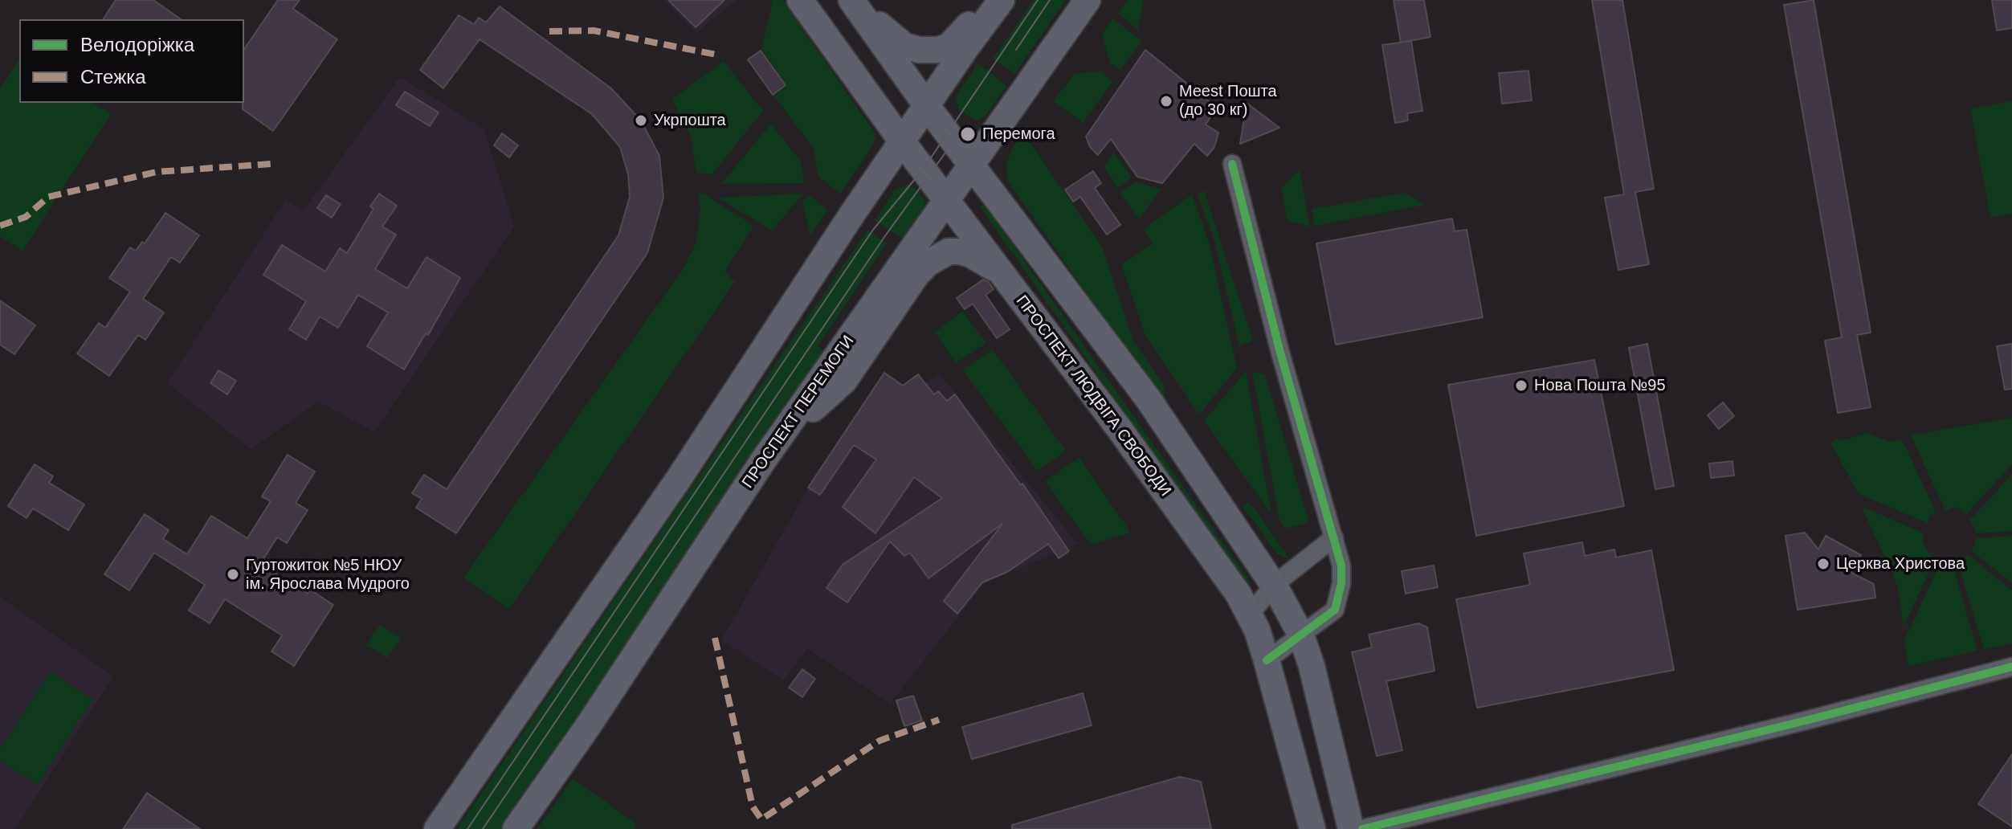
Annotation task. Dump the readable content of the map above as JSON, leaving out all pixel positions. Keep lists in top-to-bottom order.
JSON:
{
  "streets": {
    "main road": ["ПРОСПЕКТ ЛЮДВІГА СВОБОДИ", "ПРОСПЕКТ ПЕРЕМОГИ"]
  },
  "crossings": [
    ["ПРОСПЕКТ ЛЮДВІГА СВОБОДИ", "ПРОСПЕКТ ПЕРЕМОГИ"]
  ],
  "places": [
    "Meest Пошта (до 30 кг)",
    "Укрпошта",
    "Перемога",
    "Нова Пошта №95",
    "Церква Христова",
    "Гуртожиток №5 НЮУ ім. Ярослава Мудрого"
  ],
  "legend": ["Велодоріжка", "Стежка"]
}
